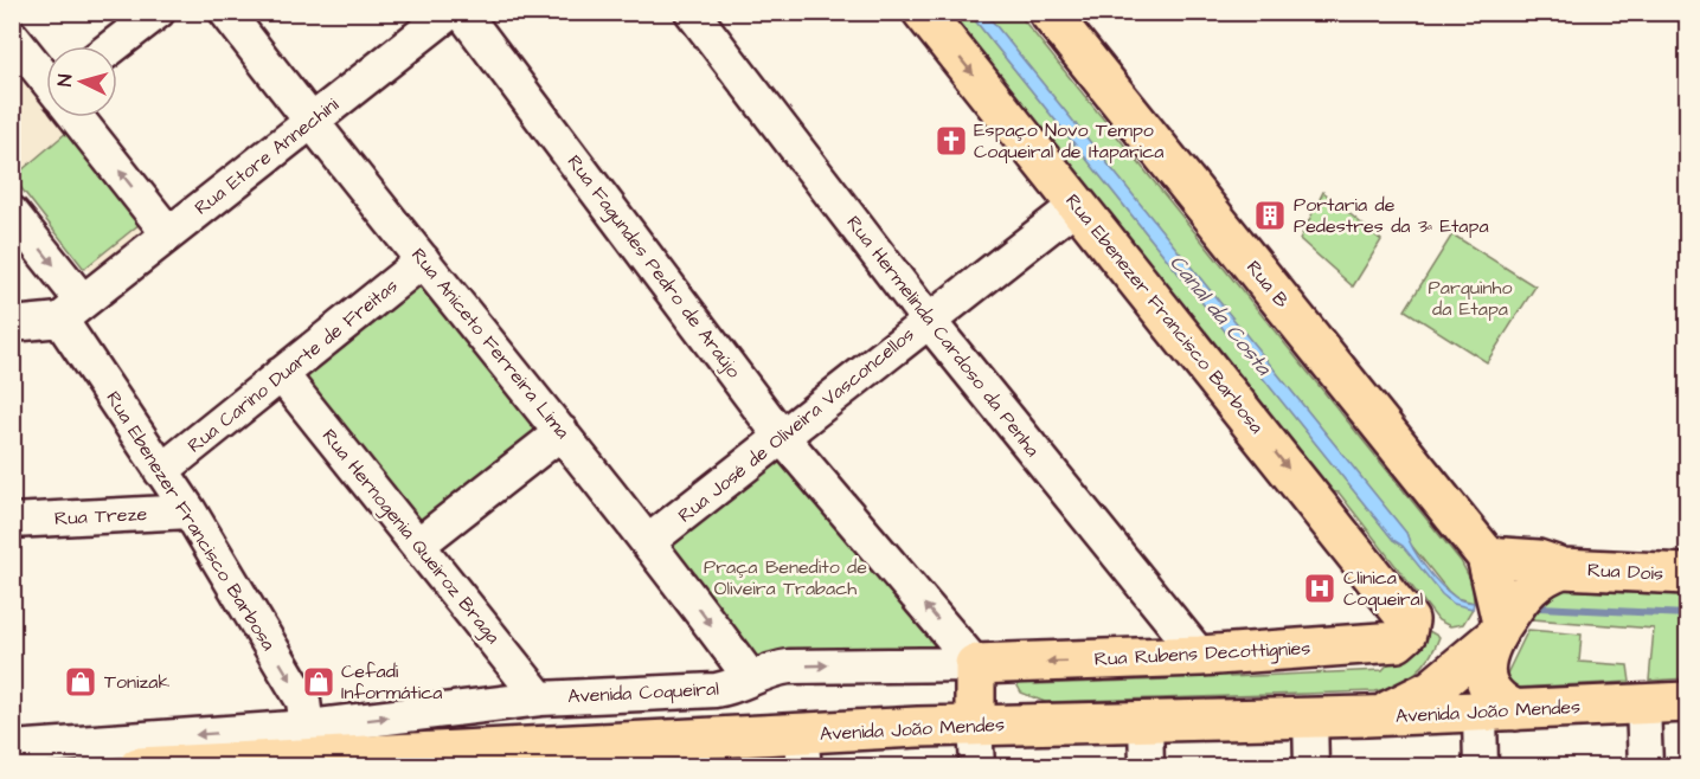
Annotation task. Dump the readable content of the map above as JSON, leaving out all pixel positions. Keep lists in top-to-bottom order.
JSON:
{
  "streets": {
    "main road": [
      "Rua B",
      "Rua Ebenezer Francisco Barbosa",
      "Rua Dois",
      "Rua Rubens Decottignies",
      "Avenida João Mendes"
    ],
    "street": [
      "Rua Etore Annechini",
      "Rua Fagundes Pedro de Araújo",
      "Rua Hermelinda Cardoso da Penha",
      "Rua Aniceto Ferreira Lima",
      "Rua Carino Duarte de Freitas",
      "Rua José de Oliveira Vasconcellos",
      "Rua Treze",
      "Rua Hernogenia Queiroz Braga",
      "Avenida Coqueiral"
    ]
  },
  "crossings": [
    ["Rua Etore Annechini", "Rua Ebenezer Francisco Barbosa"],
    ["Rua Etore Annechini", "Rua Aniceto Ferreira Lima"],
    ["Rua Fagundes Pedro de Araújo", "Rua José de Oliveira Vasconcellos"],
    ["Rua Fagundes Pedro de Araújo", "Rua Rubens Decottignies"],
    ["Rua Fagundes Pedro de Araújo", "Avenida Coqueiral"],
    ["Rua B", "Rua Dois"],
    ["Rua Ebenezer Francisco Barbosa", "Rua Carino Duarte de Freitas"],
    ["Rua Ebenezer Francisco Barbosa", "Rua José de Oliveira Vasconcellos"],
    ["Rua Ebenezer Francisco Barbosa", "Rua Treze"],
    ["Rua Ebenezer Francisco Barbosa", "Rua Rubens Decottignies"],
    ["Rua Ebenezer Francisco Barbosa", "Avenida Coqueiral"],
    ["Rua Ebenezer Francisco Barbosa", "Avenida João Mendes"],
    ["Rua Hermelinda Cardoso da Penha", "Rua José de Oliveira Vasconcellos"],
    ["Rua Hermelinda Cardoso da Penha", "Rua Rubens Decottignies"],
    ["Rua Aniceto Ferreira Lima", "Rua Carino Duarte de Freitas"],
    ["Rua Aniceto Ferreira Lima", "Rua José de Oliveira Vasconcellos"],
    ["Rua Aniceto Ferreira Lima", "Avenida Coqueiral"],
    ["Rua Carino Duarte de Freitas", "Rua Hernogenia Queiroz Braga"],
    ["Rua Hernogenia Queiroz Braga", "Avenida Coqueiral"],
    ["Rua Rubens Decottignies", "Avenida Coqueiral"],
    ["Avenida Coqueiral", "Avenida João Mendes"]
  ],
  "one_way": [
    "Rua Fagundes Pedro de Araújo",
    "Rua Ebenezer Francisco Barbosa",
    "Rua Rubens Decottignies",
    "Avenida Coqueiral"
  ],
  "water": ["Canal da Costa"],
  "parks": ["Parquinho da Etapa", "Praça Benedito de Oliveira Trabach"],
  "places": {
    "church": ["Espaço Novo Tempo Coqueiral de Itaparica"],
    "building": ["Portaria de Pedestres da 3ª Etapa"],
    "hospital": ["Clinica Coqueiral"],
    "shop": ["Tonizak", "Cefadi Informática"]
  },
  "north": "left"
}
